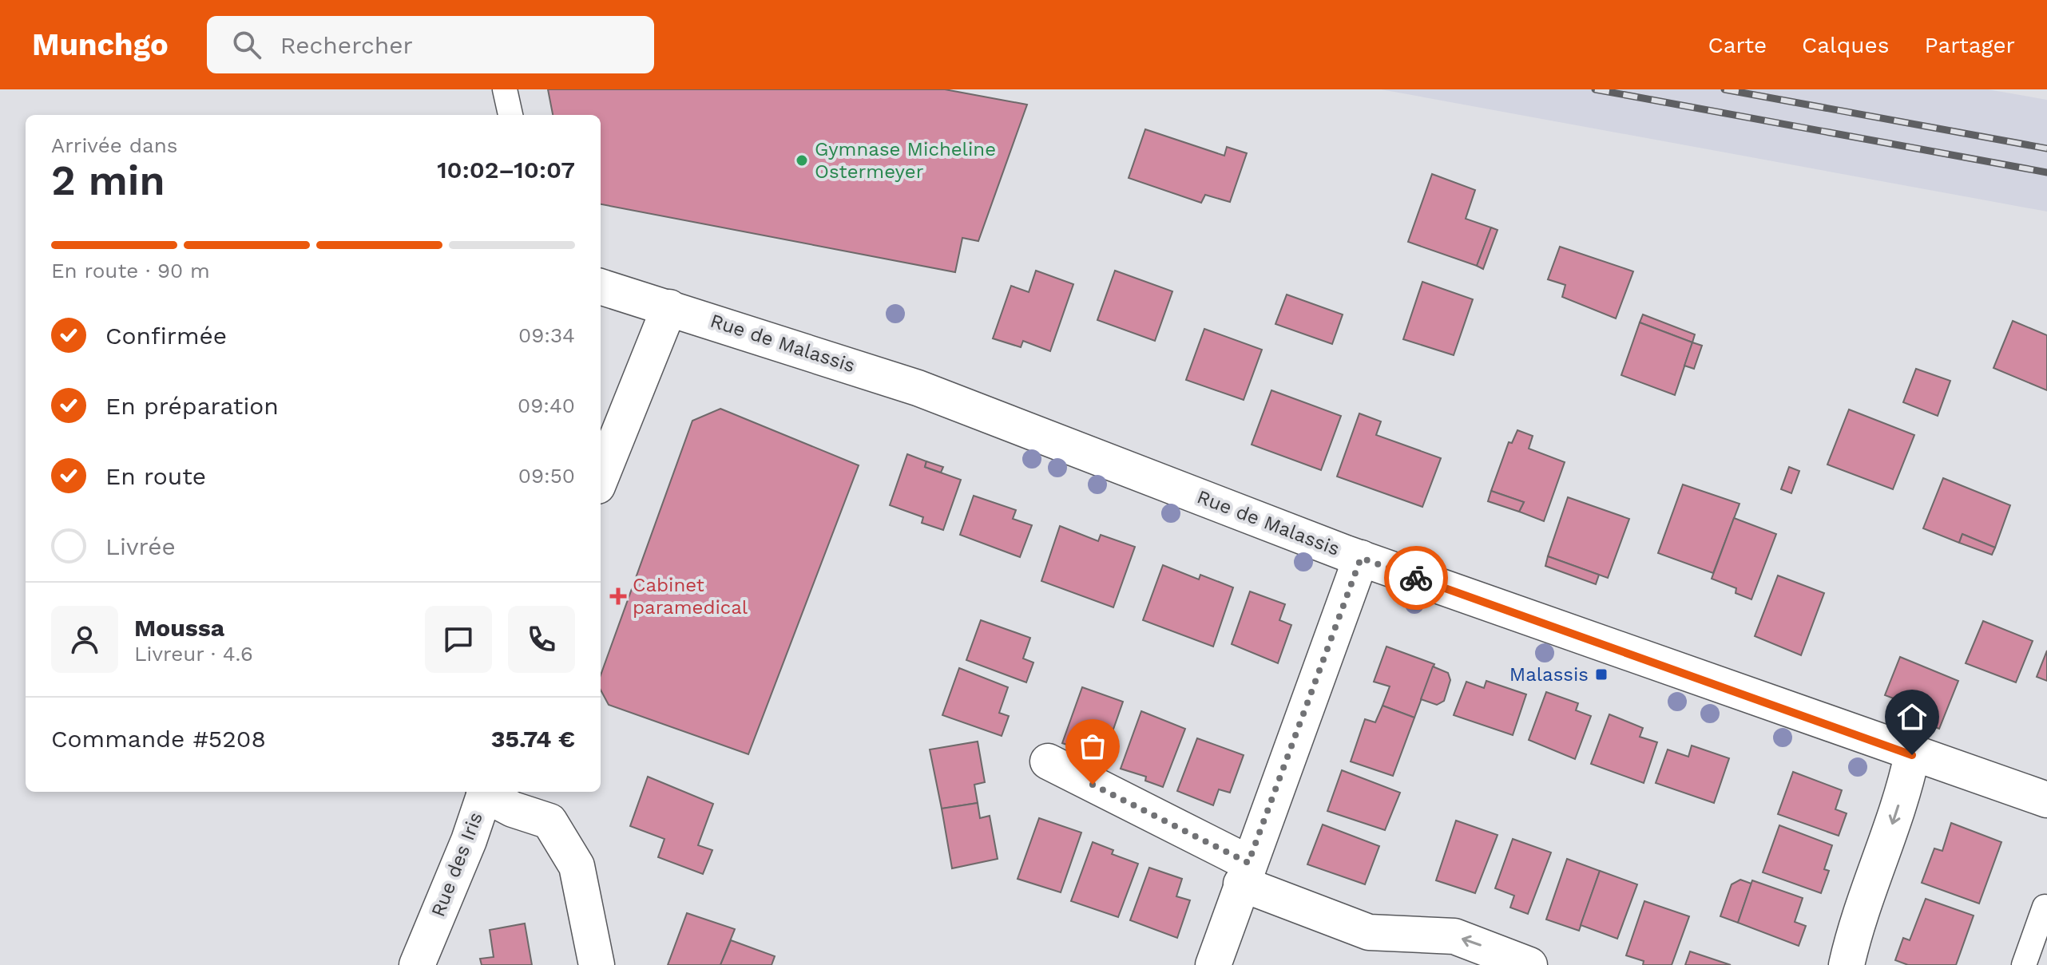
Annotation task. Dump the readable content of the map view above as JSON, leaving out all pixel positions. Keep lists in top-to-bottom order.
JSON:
{
  "streets": {
    "street": ["Rue de Malassis", "Rue des Iris"]
  },
  "places": {
    "other": ["Gymnase Micheline Ostermeyer"],
    "health": ["Cabinet paramedical"],
    "transit": ["Malassis"]
  },
  "page": {
    "header": "Munchgo",
    "search": "Rechercher",
    "nav": ["Carte", "Calques", "Partager"],
    "heading": ["2 min", "Arrivée dans", "10:02–10:07"],
    "panel": [
      "Moussa",
      "Livreur · 4.6",
      "Commande #5208",
      "35.74 €"
    ],
    "bar": "En route · 90 m",
    "list": [
      ["Confirmée", "09:34"],
      ["En préparation", "09:40"],
      ["En route", "09:50"],
      "Livrée"
    ]
  }
}
